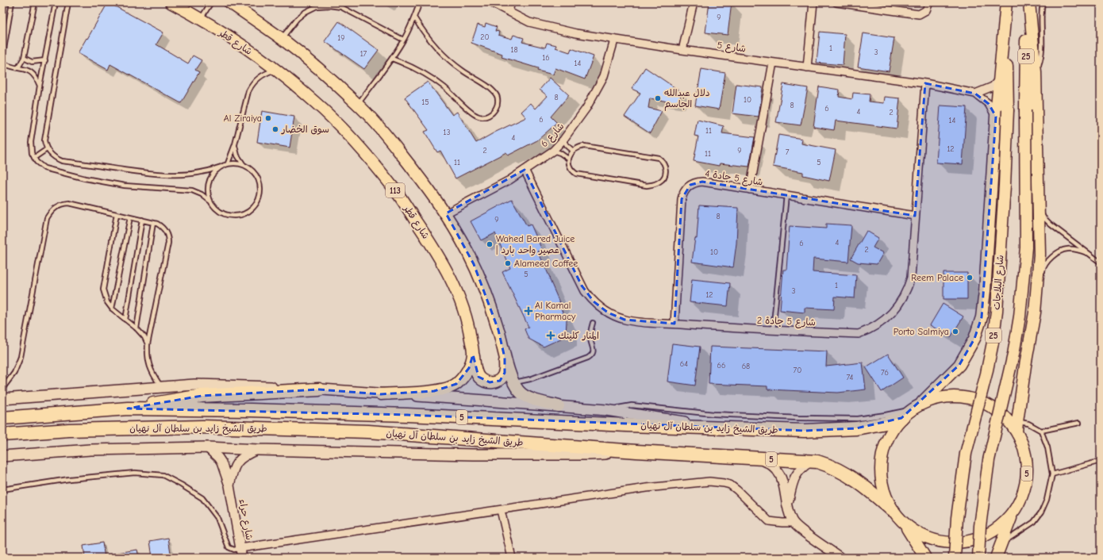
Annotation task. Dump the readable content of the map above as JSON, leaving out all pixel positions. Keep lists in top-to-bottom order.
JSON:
{
  "streets": {
    "highway": ["5", "طريق الشيخ زايد بن سلطان آل نهيان"],
    "main road": [
      "شارع قطر",
      "25",
      "113",
      "شارع البلاجات"
    ],
    "street": [
      "شارع 5",
      "شارع 6",
      "شارع 5 جادة 4",
      "شارع 5 جادة 2",
      "شارع حراء"
    ]
  },
  "crossings": [
    ["شارع 5", "شارع 6"],
    ["شارع 5", "شارع 5 جادة 2"],
    ["شارع 6", "شارع 5 جادة 2"],
    ["شارع 5 جادة 4", "شارع 5 جادة 2"],
    ["5", "طريق الشيخ زايد بن سلطان آل نهيان"]
  ],
  "places": {
    "other": [
      "دلال عبدالله الجاسم",
      "Al Ziraiya",
      "سوق الخضار",
      "Wahed Bared Juice | عصير واحد بارد",
      "Alameed Coffee",
      "Reem Palace",
      "Porto Salmiya"
    ],
    "health": ["Al Kamal Pharmacy", "المنار كلينك"]
  },
  "house_numbers": [
    "9",
    "20",
    "19",
    "1",
    "18",
    "3",
    "17",
    "16",
    "14",
    "8",
    "10",
    "15",
    "8",
    "6",
    "4",
    "2",
    "6",
    "14",
    "11",
    "13",
    "4",
    "12",
    "2",
    "9",
    "7",
    "11",
    "11",
    "5",
    "8",
    "9",
    "4",
    "6",
    "2",
    "10",
    "5",
    "1",
    "3",
    "12",
    "64",
    "66",
    "68",
    "70",
    "76",
    "74"
  ]
}
